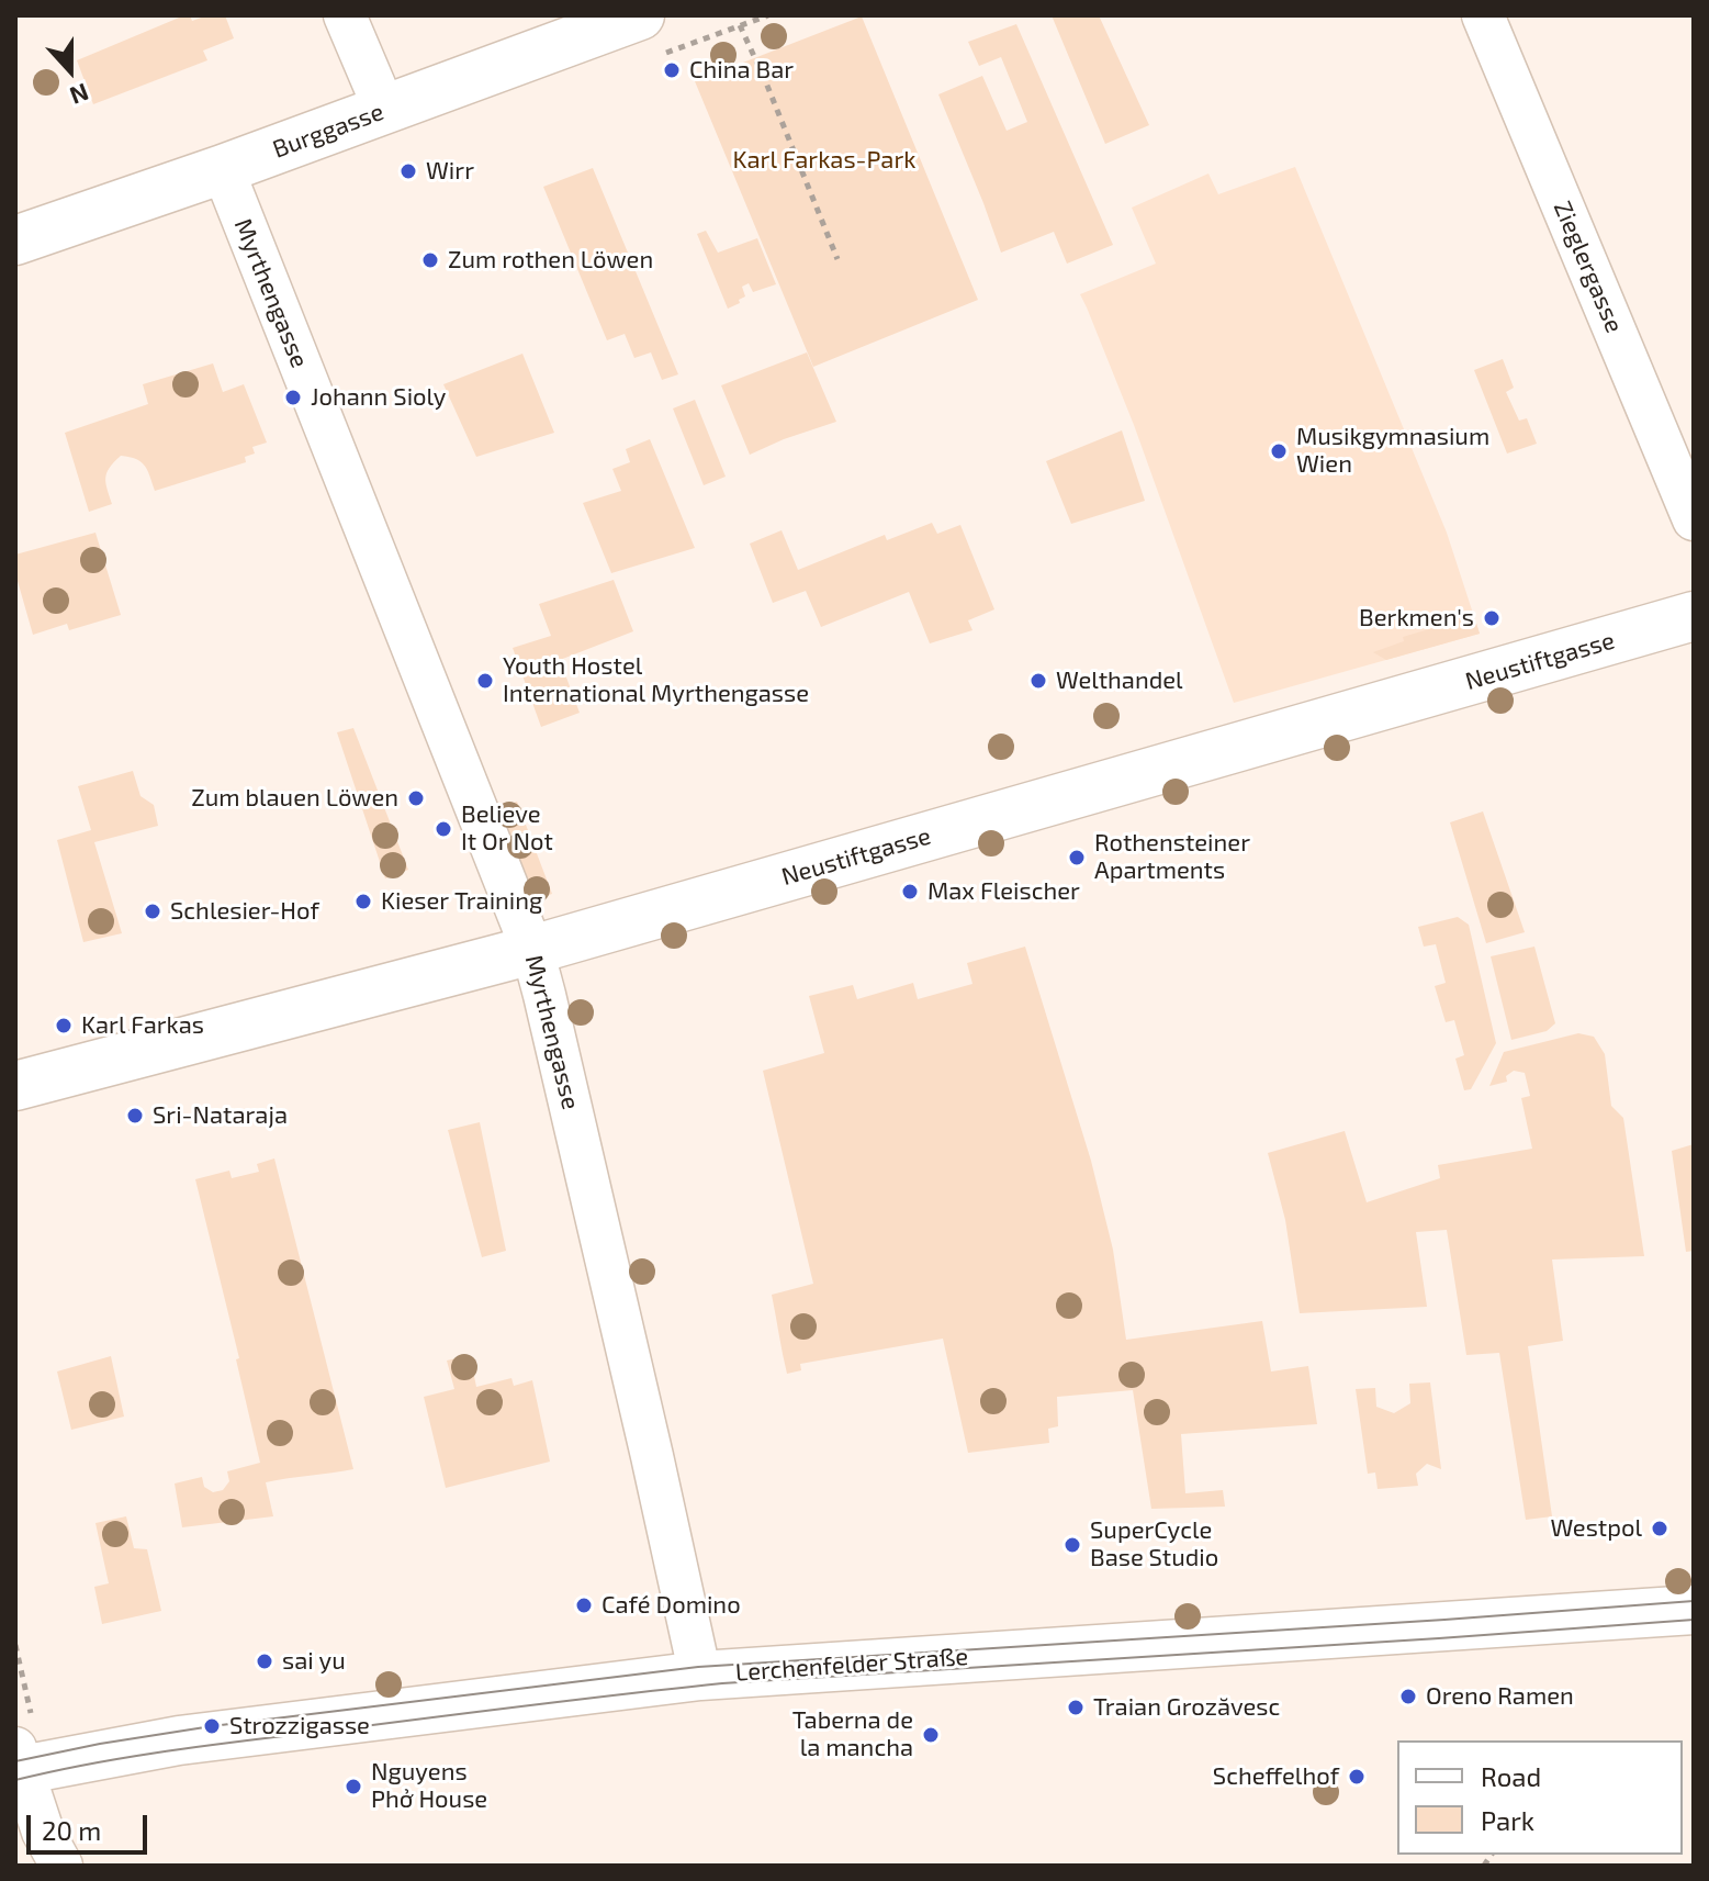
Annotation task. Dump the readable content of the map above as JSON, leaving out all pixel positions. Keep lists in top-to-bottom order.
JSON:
{
  "streets": {
    "main road": ["Burggasse", "Neustiftgasse", "Lerchenfelder Straße"],
    "street": ["Zieglergasse", "Myrthengasse"]
  },
  "crossings": [
    ["Burggasse", "Myrthengasse"],
    ["Myrthengasse", "Neustiftgasse"],
    ["Myrthengasse", "Lerchenfelder Straße"]
  ],
  "parks": ["Karl Farkas-Park"],
  "places": [
    "China Bar",
    "Wirr",
    "Zum rothen Löwen",
    "Johann Sioly",
    "Musikgymnasium Wien",
    "Berkmen's",
    "Youth Hostel International Myrthengasse",
    "Welthandel",
    "Zum blauen Löwen",
    "Believe It Or Not",
    "Rothensteiner Apartments",
    "Max Fleischer",
    "Kieser Training",
    "Schlesier-Hof",
    "Karl Farkas",
    "Sri-Nataraja",
    "Westpol",
    "SuperCycle Base Studio",
    "Café Domino",
    "sai yu",
    "Oreno Ramen",
    "Traian Grozăvesc",
    "Strozzigasse",
    "Taberna de la mancha",
    "Scheffelhof",
    "Nguyens Phở House"
  ],
  "legend": ["Road", "Park"],
  "scale_bar": "20 m",
  "north": "bottom"
}
